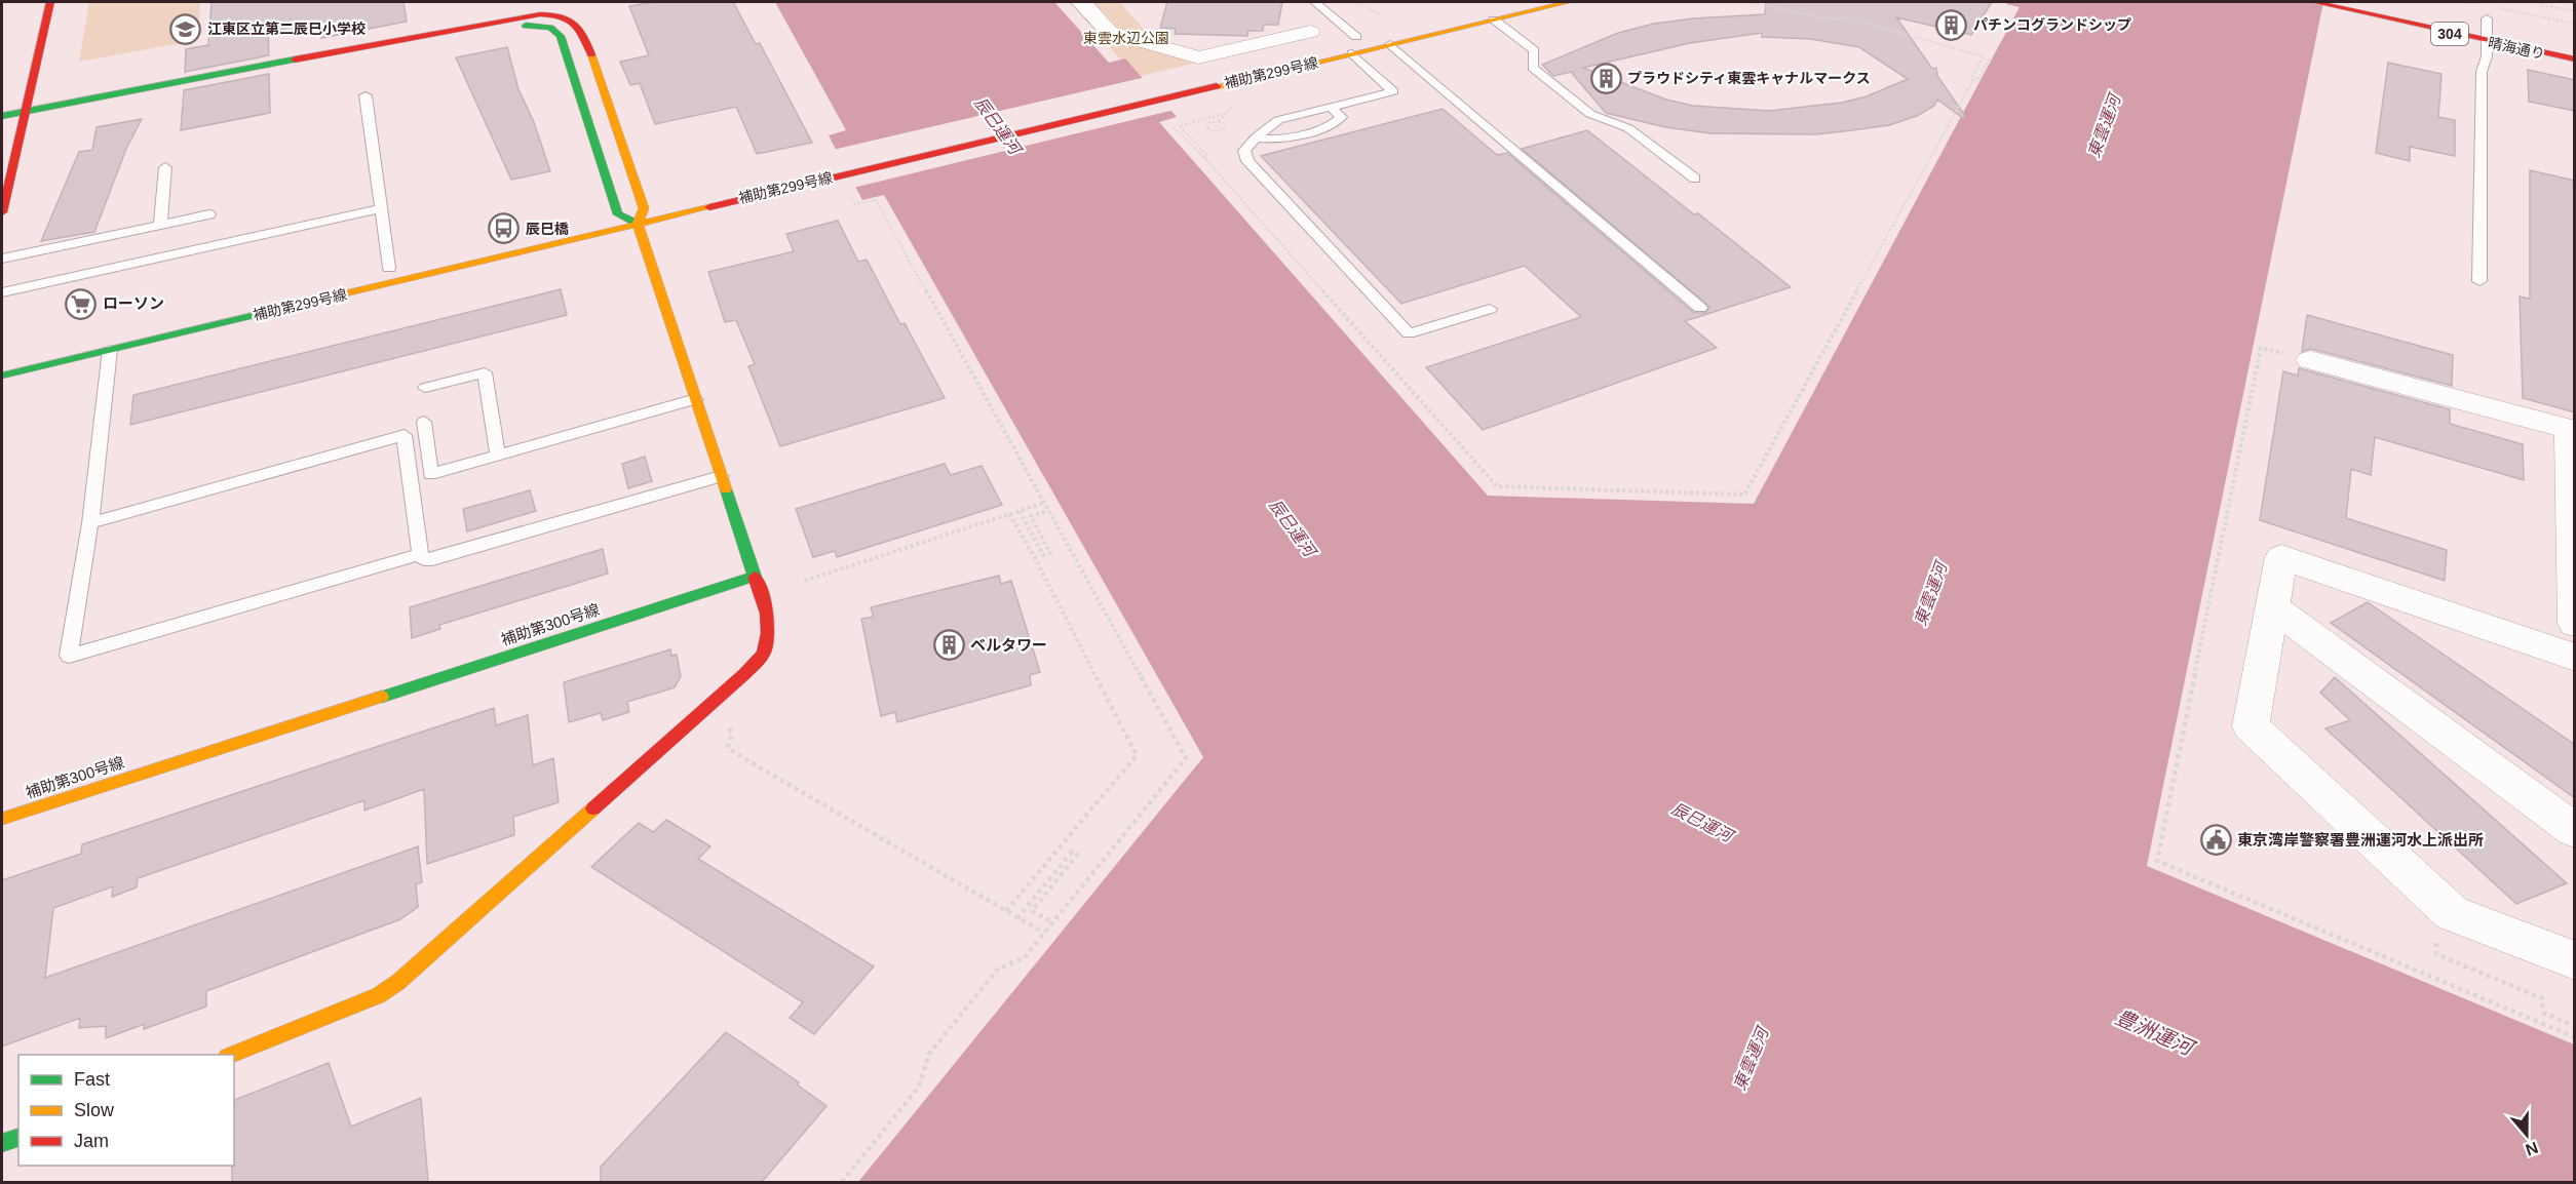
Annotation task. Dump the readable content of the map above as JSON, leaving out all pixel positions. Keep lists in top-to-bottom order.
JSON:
{
  "streets": {
    "street": [
      "304",
      "晴海通り",
      "補助第299号線",
      "補助第300号線"
    ]
  },
  "water": ["辰巳運河", "東雲運河", "豊洲運河"],
  "parks": ["東雲水辺公園"],
  "places": {
    "building": ["パチンコグランドシップ", "プラウドシティ東雲キャナルマークス", "ベルタワー"],
    "school or university": ["江東区立第二辰巳小学校"],
    "bus stop": ["辰巳橋"],
    "supermarket": ["ローソン"],
    "public building": ["東京湾岸警察署豊洲運河水上派出所"]
  },
  "legend": ["Fast", "Slow", "Jam"],
  "north": "bottom"
}
